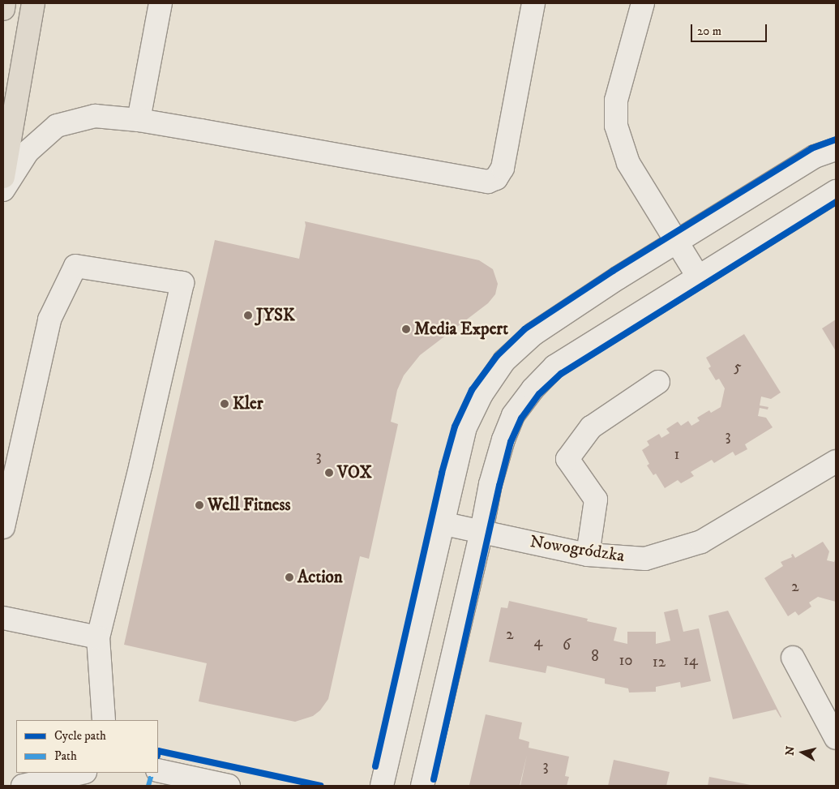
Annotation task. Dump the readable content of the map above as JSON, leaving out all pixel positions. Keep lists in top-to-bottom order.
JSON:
{
  "streets": {
    "street": ["Nowogródzka"]
  },
  "places": [
    "JYSK",
    "Media Expert",
    "Kler",
    "VOX",
    "Well Fitness",
    "Action"
  ],
  "house_numbers": [
    "5",
    "3",
    "1",
    "3",
    "2",
    "2",
    "4",
    "6",
    "8",
    "10",
    "14",
    "12",
    "3"
  ],
  "legend": ["Cycle path", "Path"],
  "scale_bar": "20 m",
  "north": "left"
}
